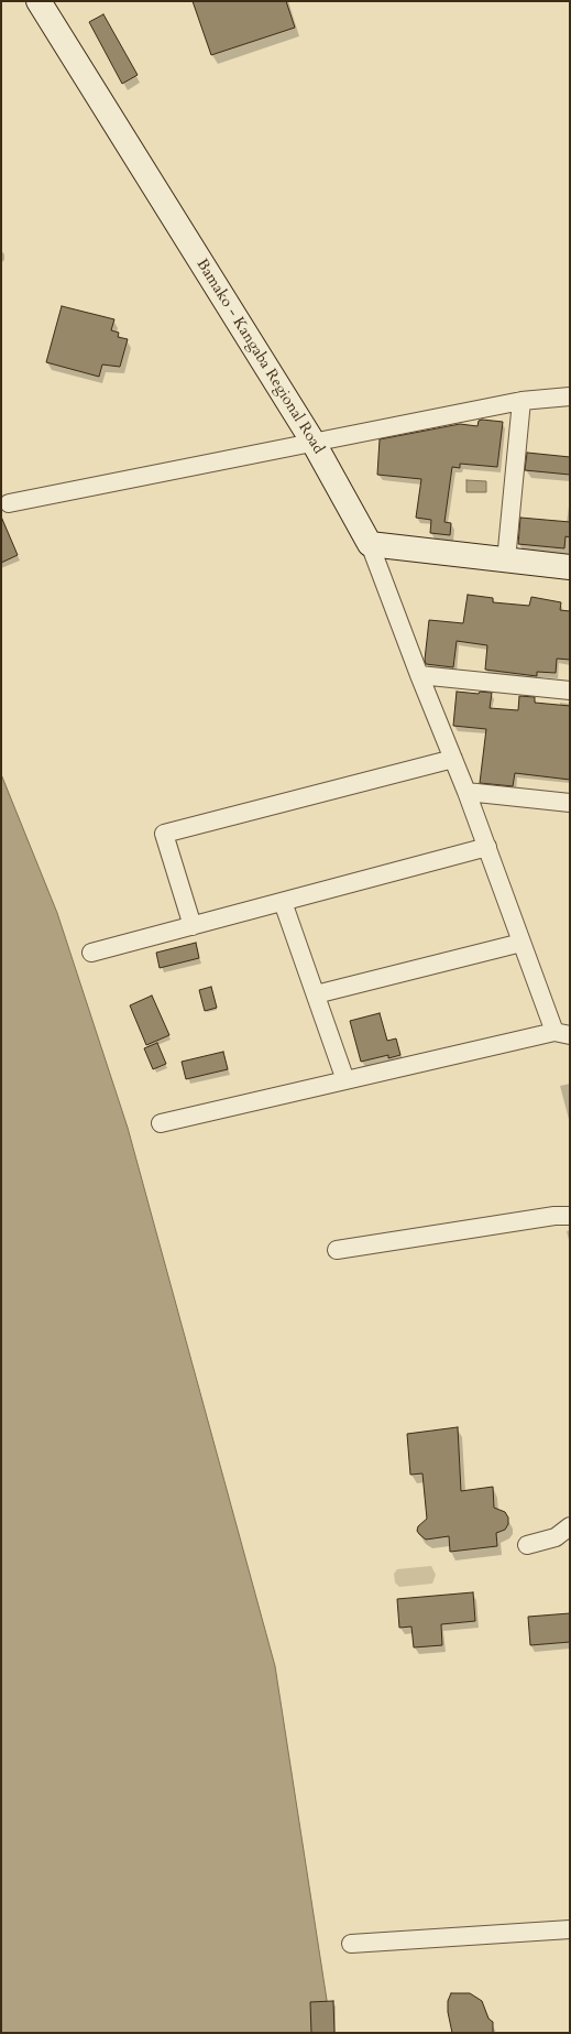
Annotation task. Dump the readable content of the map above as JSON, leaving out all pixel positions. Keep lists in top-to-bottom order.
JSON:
{
  "streets": {
    "street": ["Bamako - Kangaba Regional Road"]
  }
}
